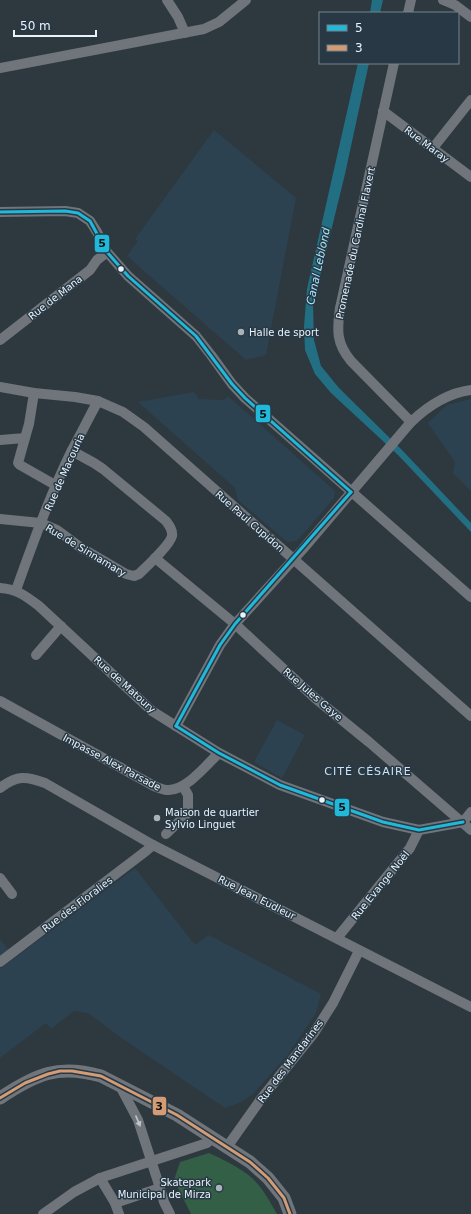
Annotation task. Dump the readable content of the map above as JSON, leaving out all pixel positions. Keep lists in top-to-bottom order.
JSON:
{
  "streets": {
    "street": [
      "Rue Maray",
      "Promenade du Cardinal Flavert",
      "Rue de Mana",
      "Rue de Macouria",
      "Rue Paul Cupidon",
      "Rue de Sinnamary",
      "Rue de Matoury",
      "Rue Jules Gaye",
      "Impasse Alex Parsade",
      "Rue Evange Noël",
      "Rue Jean Eudleur",
      "Rue des Floralies",
      "Rue des Mandarines"
    ]
  },
  "crossings": [
    ["Rue Maray", "Promenade du Cardinal Flavert"],
    ["Rue de Macouria", "Rue Paul Cupidon"],
    ["Rue de Macouria", "Rue de Sinnamary"],
    ["Rue de Macouria", "Rue de Matoury"],
    ["Rue de Sinnamary", "Rue Jules Gaye"],
    ["Rue de Matoury", "Rue Jules Gaye"],
    ["Rue de Matoury", "Impasse Alex Parsade"],
    ["Rue de Matoury", "Rue Evange Noël"],
    ["Rue Evange Noël", "Rue Jean Eudleur"],
    ["Rue Jean Eudleur", "Rue des Floralies"],
    ["Rue Jean Eudleur", "Rue des Mandarines"]
  ],
  "districts": ["CITÉ CÉSAIRE"],
  "water": ["Canal Leblond"],
  "places": ["Halle de sport", "Maison de quartier Sylvio Linguet", "Skatepark Municipal de Mirza"],
  "lines": ["transit line 5", "transit line 3"],
  "legend": ["5", "3"],
  "scale_bar": "50 m"
}
